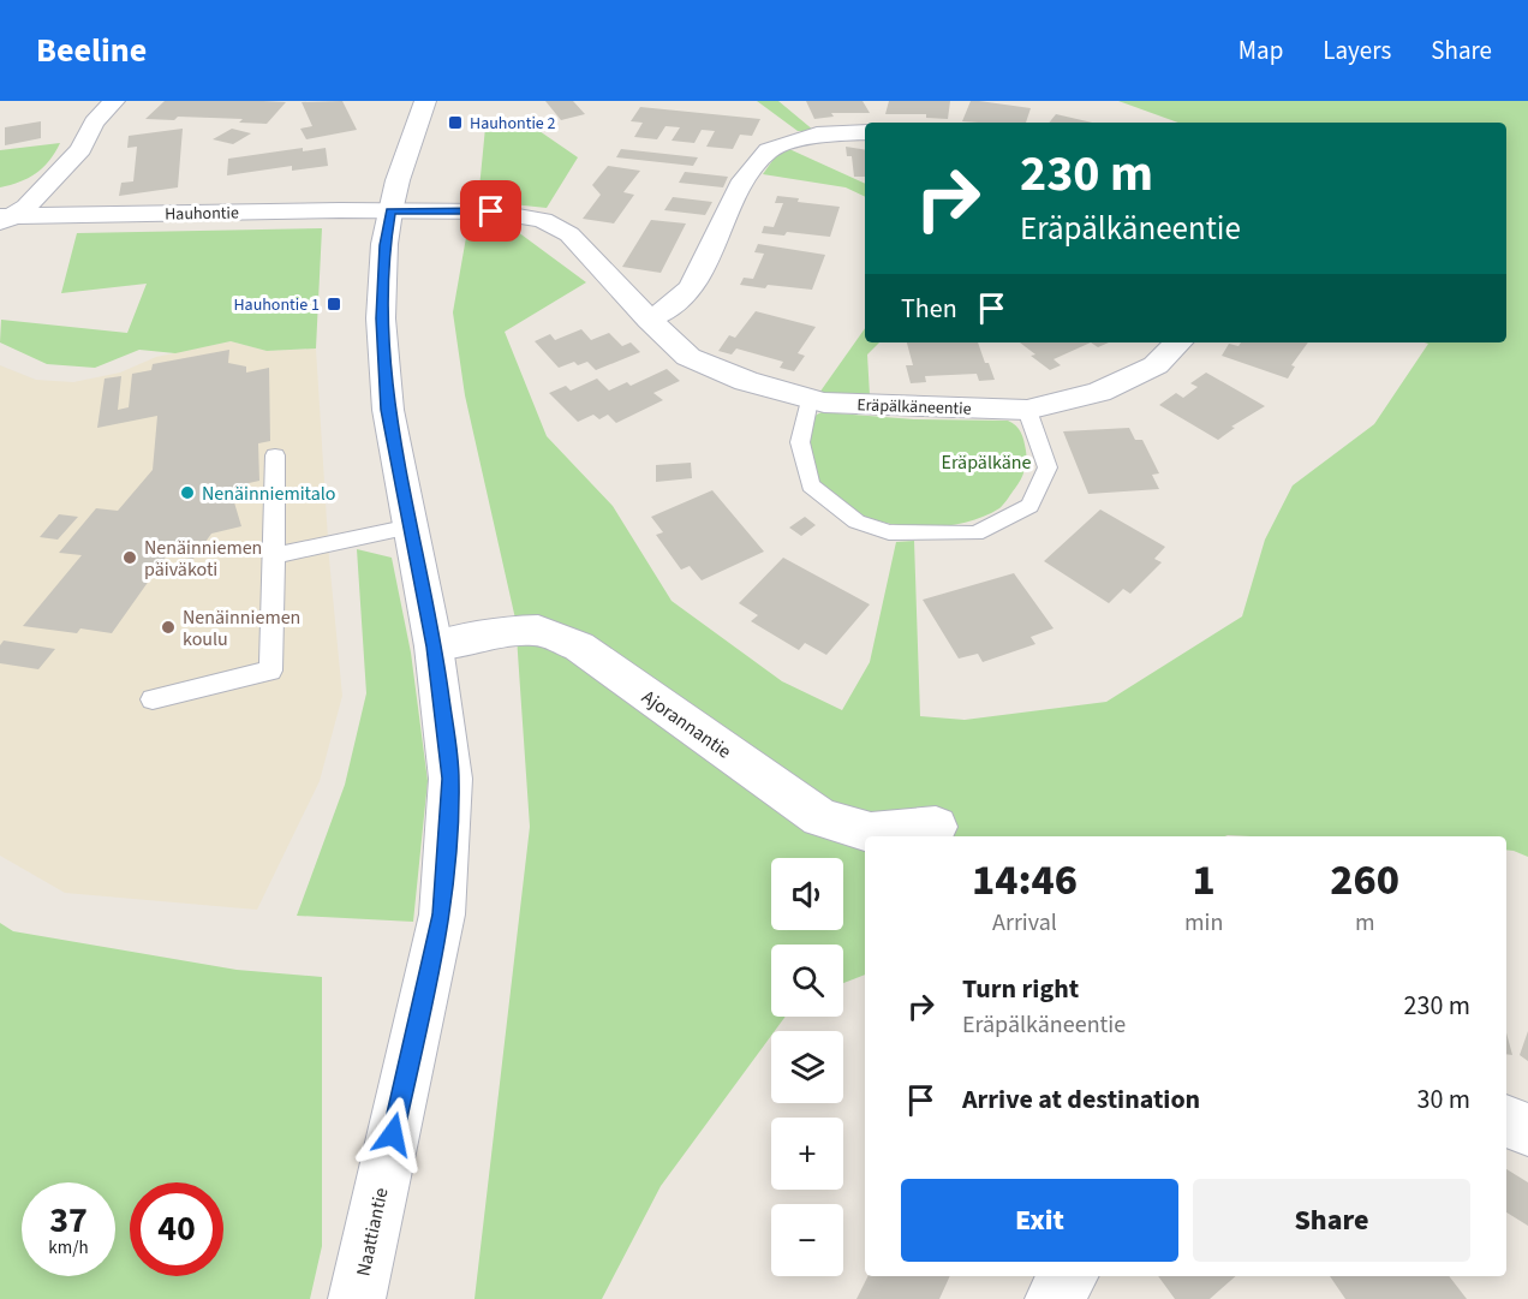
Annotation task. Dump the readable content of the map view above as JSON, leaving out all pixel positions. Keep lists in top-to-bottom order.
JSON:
{
  "streets": {
    "street": [
      "Hauhontie",
      "Eräpälkäneentie",
      "Ajorannantie",
      "Naattiantie"
    ]
  },
  "crossings": [
    ["Hauhontie", "Eräpälkäneentie"],
    ["Hauhontie", "Naattiantie"],
    ["Eräpälkäneentie", "Naattiantie"],
    ["Ajorannantie", "Naattiantie"]
  ],
  "parks": ["Eräpälkäne"],
  "places": {
    "transit": ["Hauhontie 2", "Hauhontie 1"],
    "other": ["Nenäinniemitalo", "Nenäinniemen päiväkoti", "Nenäinniemen koulu"]
  },
  "page": {
    "header": "Beeline",
    "nav": ["Map", "Layers", "Share"],
    "turn": ["230 m", "Eräpälkäneentie"],
    "then": "Then",
    "eta": [
      "14:46",
      "Arrival",
      "1",
      "min",
      "260",
      "m"
    ],
    "map_buttons": ["+", "−"],
    "list": [
      {
        "name": "Turn right",
        "note": "Eräpälkäneentie",
        "value": "230 m"
      },
      {
        "name": "Arrive at destination",
        "value": "30 m"
      }
    ],
    "buttons": ["Exit", "Share"],
    "speed": "37 km/h",
    "limit": "40"
  }
}
